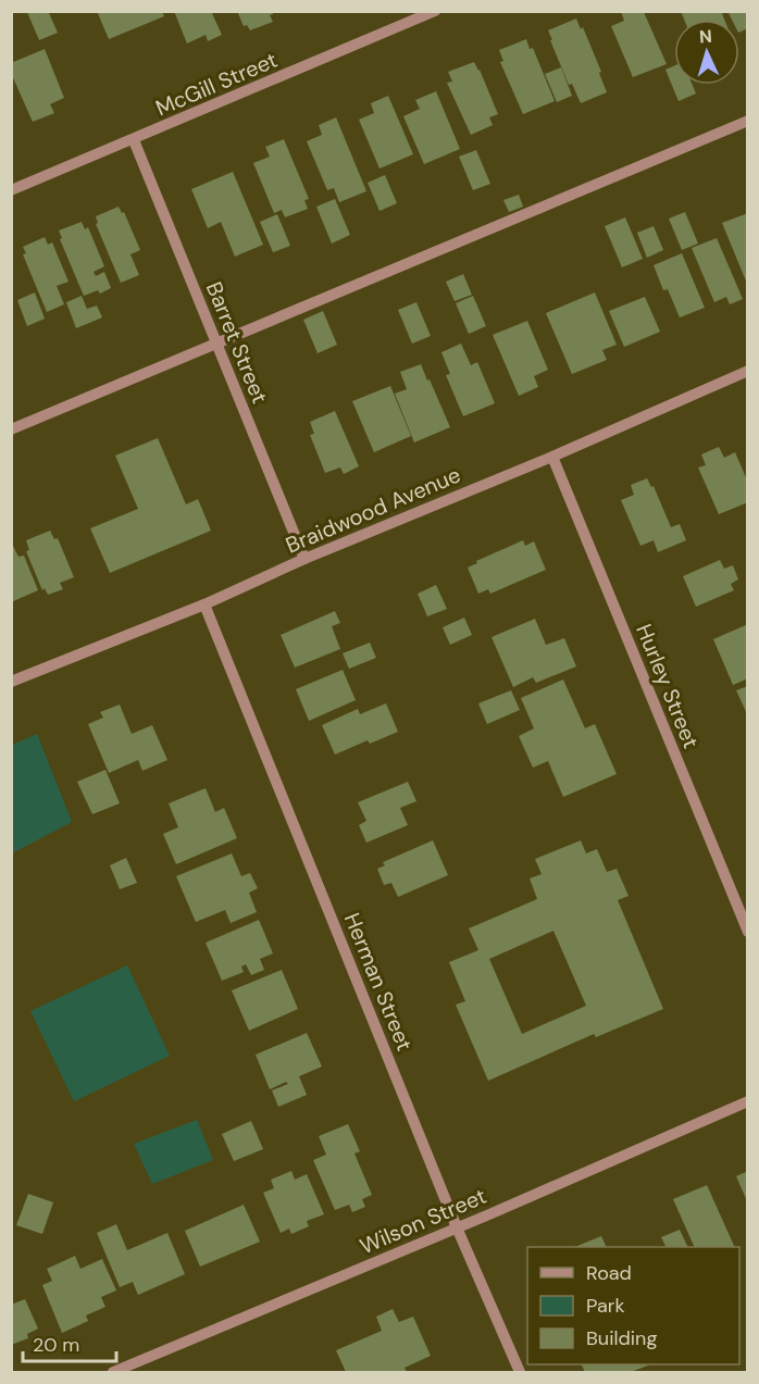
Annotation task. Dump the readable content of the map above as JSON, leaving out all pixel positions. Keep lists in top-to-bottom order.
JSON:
{
  "streets": {
    "street": [
      "McGill Street",
      "Barret Street",
      "Braidwood Avenue",
      "Hurley Street",
      "Herman Street",
      "Wilson Street"
    ]
  },
  "crossings": [
    ["McGill Street", "Barret Street"],
    ["Barret Street", "Braidwood Avenue"],
    ["Braidwood Avenue", "Hurley Street"],
    ["Braidwood Avenue", "Herman Street"],
    ["Herman Street", "Wilson Street"]
  ],
  "legend": ["Road", "Park", "Building"],
  "scale_bar": "20 m",
  "north": "top"
}
